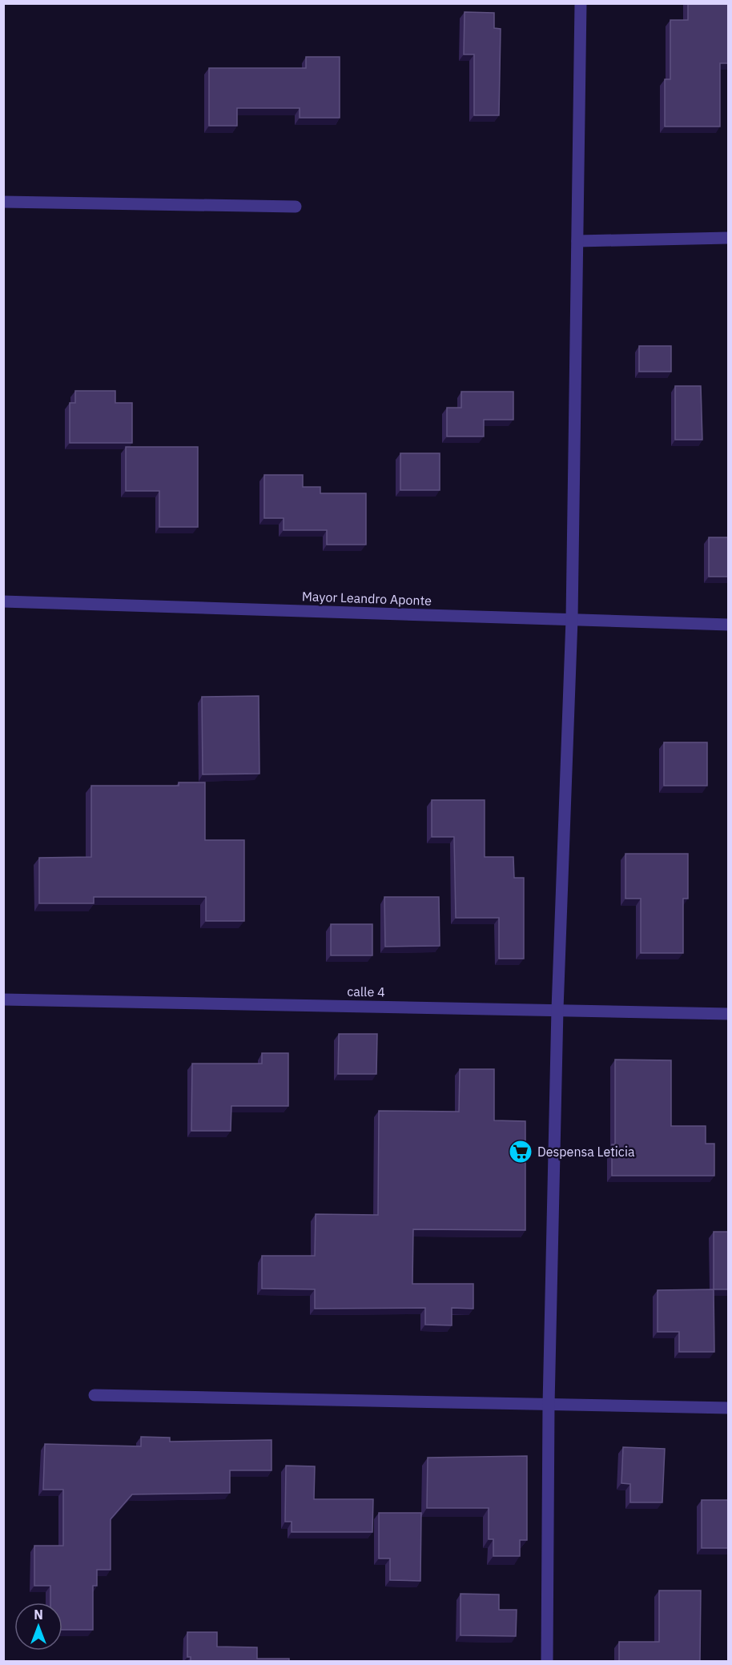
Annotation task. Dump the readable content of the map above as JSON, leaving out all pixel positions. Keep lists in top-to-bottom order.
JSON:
{
  "streets": {
    "street": ["Mayor Leandro Aponte", "calle 4"]
  },
  "places": {
    "supermarket": ["Despensa Leticia"]
  },
  "north": "top"
}
